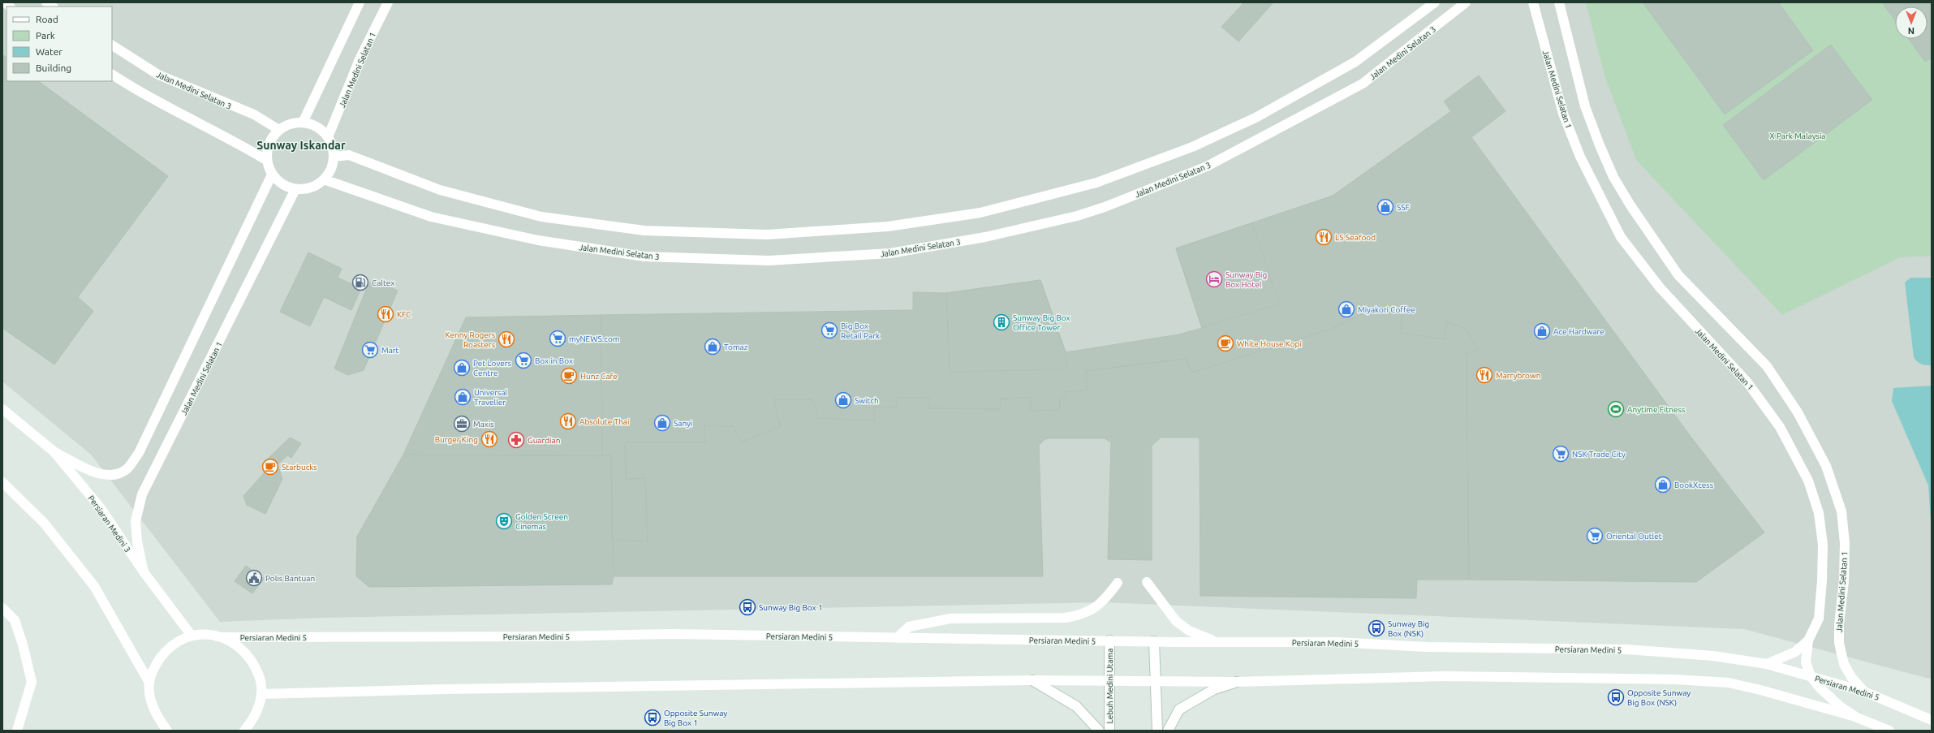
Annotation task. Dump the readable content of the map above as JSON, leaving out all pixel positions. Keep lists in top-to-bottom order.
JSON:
{
  "streets": {
    "street": [
      "Jalan Medini Selatan 3",
      "Jalan Medini Selatan 1",
      "Persiaran Medini 3",
      "Persiaran Medini 5",
      "Lebuh Medini Utama"
    ]
  },
  "crossings": [
    ["Jalan Medini Selatan 3", "Jalan Medini Selatan 1"],
    ["Jalan Medini Selatan 1", "Persiaran Medini 3"],
    ["Jalan Medini Selatan 1", "Persiaran Medini 5"],
    ["Persiaran Medini 5", "Lebuh Medini Utama"]
  ],
  "districts": ["Sunway Iskandar"],
  "parks": ["X Park Malaysia"],
  "places": {
    "shop": [
      "SSF",
      "Miyakori Coffee",
      "Ace Hardware",
      "Tomaz",
      "Pet Lovers Centre",
      "Universal Traveller",
      "Switch",
      "Sanyi",
      "BookXcess"
    ],
    "restaurant": [
      "LS Seafood",
      "KFC",
      "Kenny Rogers Roasters",
      "Marrybrown",
      "Absolute Thai",
      "Burger King"
    ],
    "hotel": ["Sunway Big Box Hotel"],
    "fuel station": ["Caltex"],
    "building": ["Sunway Big Box Office Tower"],
    "supermarket": [
      "Big Box Retail Park",
      "myNEWS.com",
      "Mart",
      "Box in Box",
      "NSK Trade City",
      "Oriental Outlet"
    ],
    "cafe": ["White House Kopi", "Hunz Cafe", "Starbucks"],
    "sports": ["Anytime Fitness"],
    "office": ["Maxis"],
    "pharmacy": ["Guardian"],
    "theatre": ["Golden Screen Cinemas"],
    "public building": ["Polis Bantuan"],
    "bus stop": [
      "Sunway Big Box 1",
      "Sunway Big Box (NSK)",
      "Opposite Sunway Big Box (NSK)",
      "Opposite Sunway Big Box 1"
    ]
  },
  "legend": [
    "Road",
    "Park",
    "Water",
    "Building"
  ],
  "north": "bottom"
}
